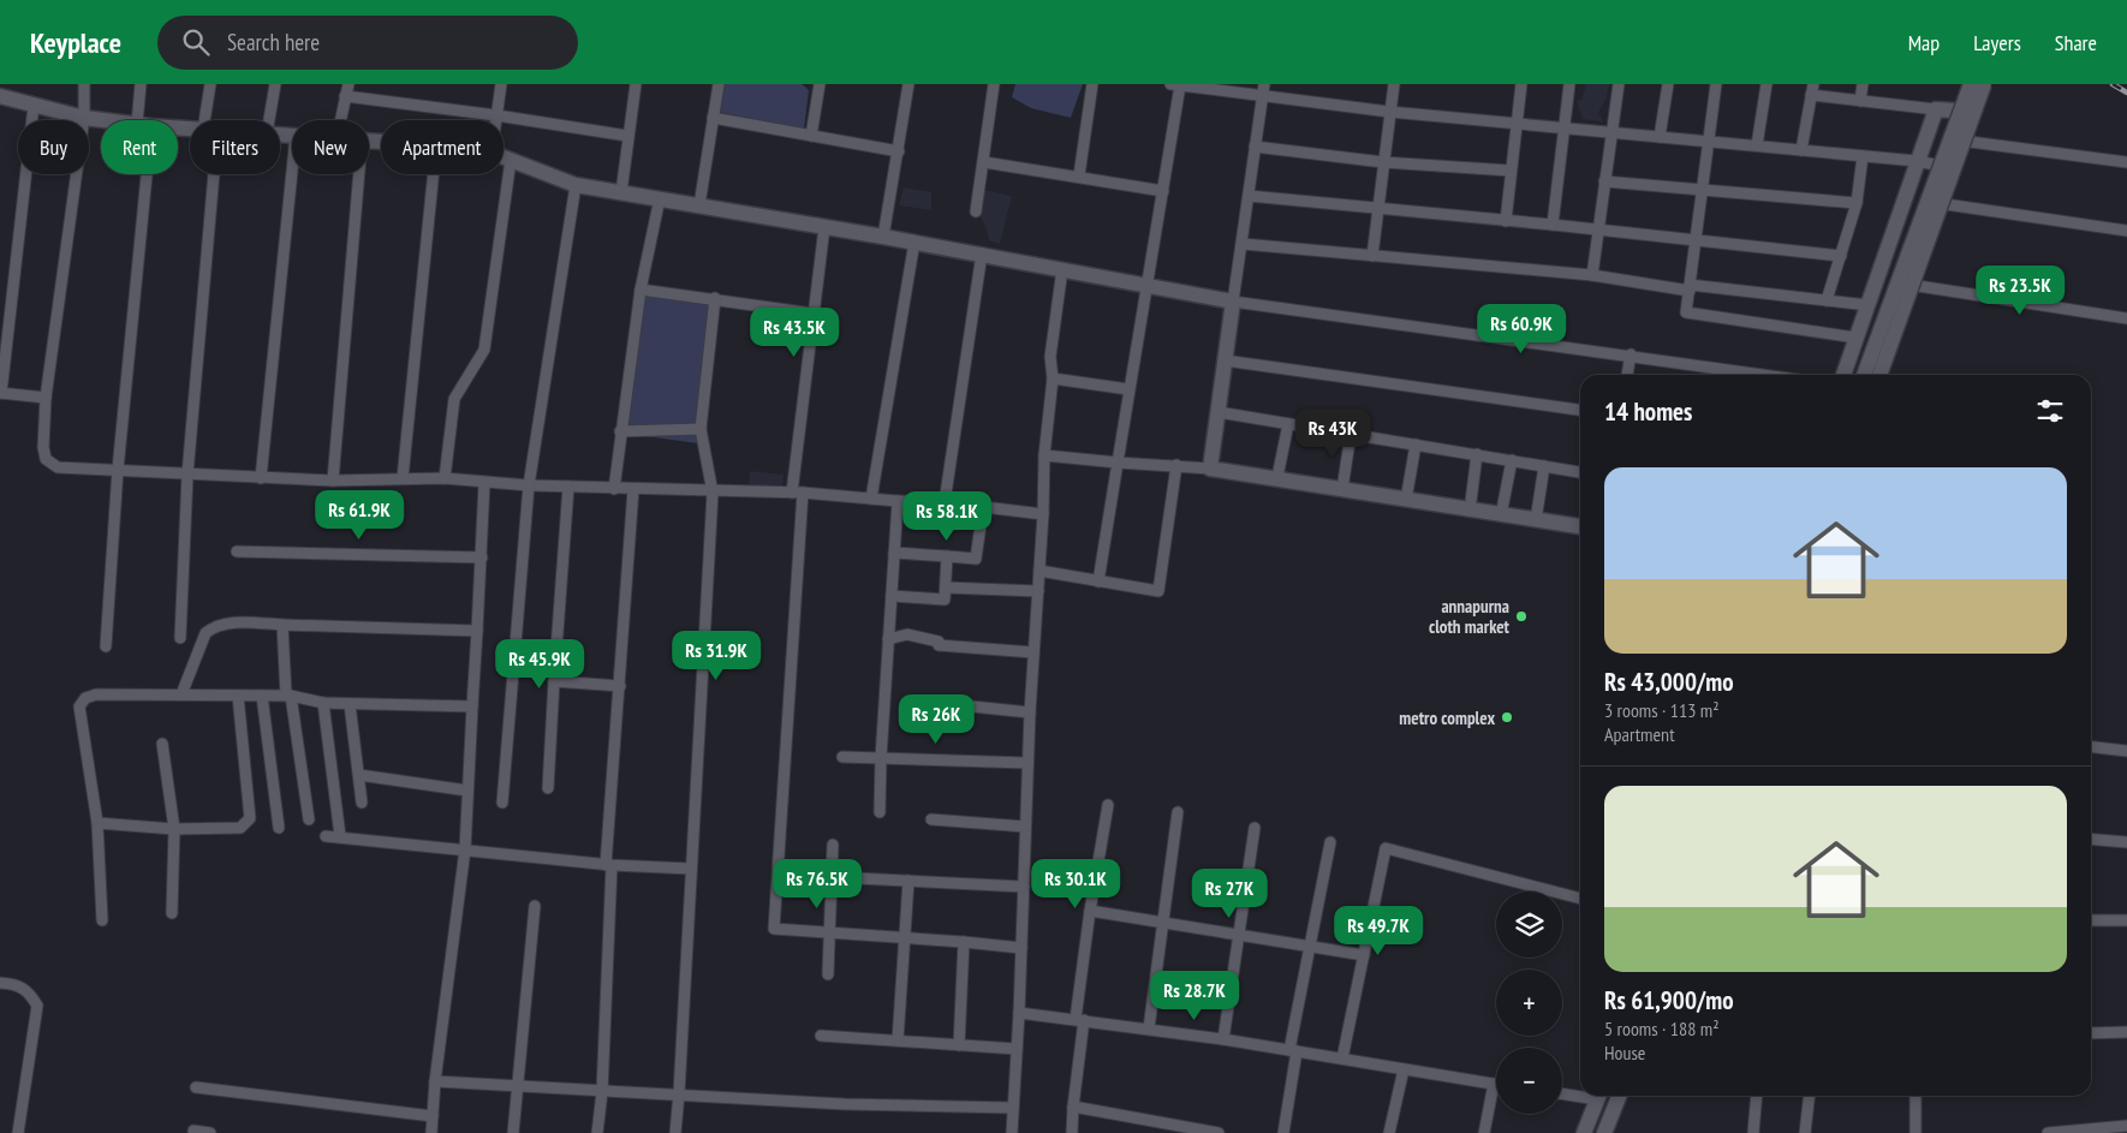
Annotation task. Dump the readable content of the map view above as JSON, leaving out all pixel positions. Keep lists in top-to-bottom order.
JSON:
{
  "places": ["annapurna cloth market", "metro complex"],
  "page": {
    "header": "Keyplace",
    "search": "Search here",
    "nav": ["Map", "Layers", "Share"],
    "chip": [
      "Buy",
      "Rent",
      "Filters",
      "New",
      "Apartment"
    ],
    "price": [
      "Rs 23.5K",
      "Rs 60.9K",
      "Rs 43.5K",
      "Rs 43K",
      "Rs 61.9K",
      "Rs 58.1K",
      "Rs 31.9K",
      "Rs 45.9K",
      "Rs 26K",
      "Rs 76.5K",
      "Rs 30.1K",
      "Rs 27K",
      "Rs 49.7K",
      "Rs 28.7K"
    ],
    "heading": "14 homes",
    "list": [
      {
        "name": "Rs 43,000/mo",
        "note": "3 rooms · 113 m² · Apartment"
      },
      {
        "name": "Rs 61,900/mo",
        "note": "5 rooms · 188 m² · House"
      }
    ],
    "map_buttons": ["+", "−"]
  }
}
